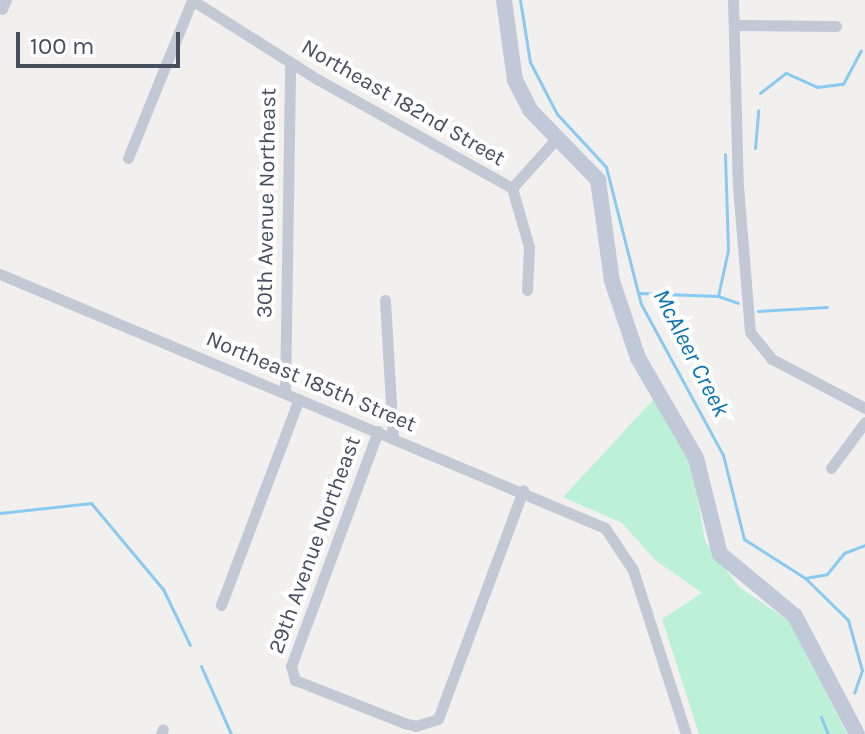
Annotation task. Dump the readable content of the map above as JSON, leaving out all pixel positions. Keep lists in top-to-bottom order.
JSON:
{
  "streets": {
    "street": [
      "Northeast 182nd Street",
      "30th Avenue Northeast",
      "Northeast 185th Street",
      "29th Avenue Northeast"
    ]
  },
  "crossings": [
    ["Northeast 182nd Street", "30th Avenue Northeast"],
    ["30th Avenue Northeast", "Northeast 185th Street"],
    ["Northeast 185th Street", "29th Avenue Northeast"]
  ],
  "water": ["McAleer Creek"],
  "scale_bar": "100 m"
}
